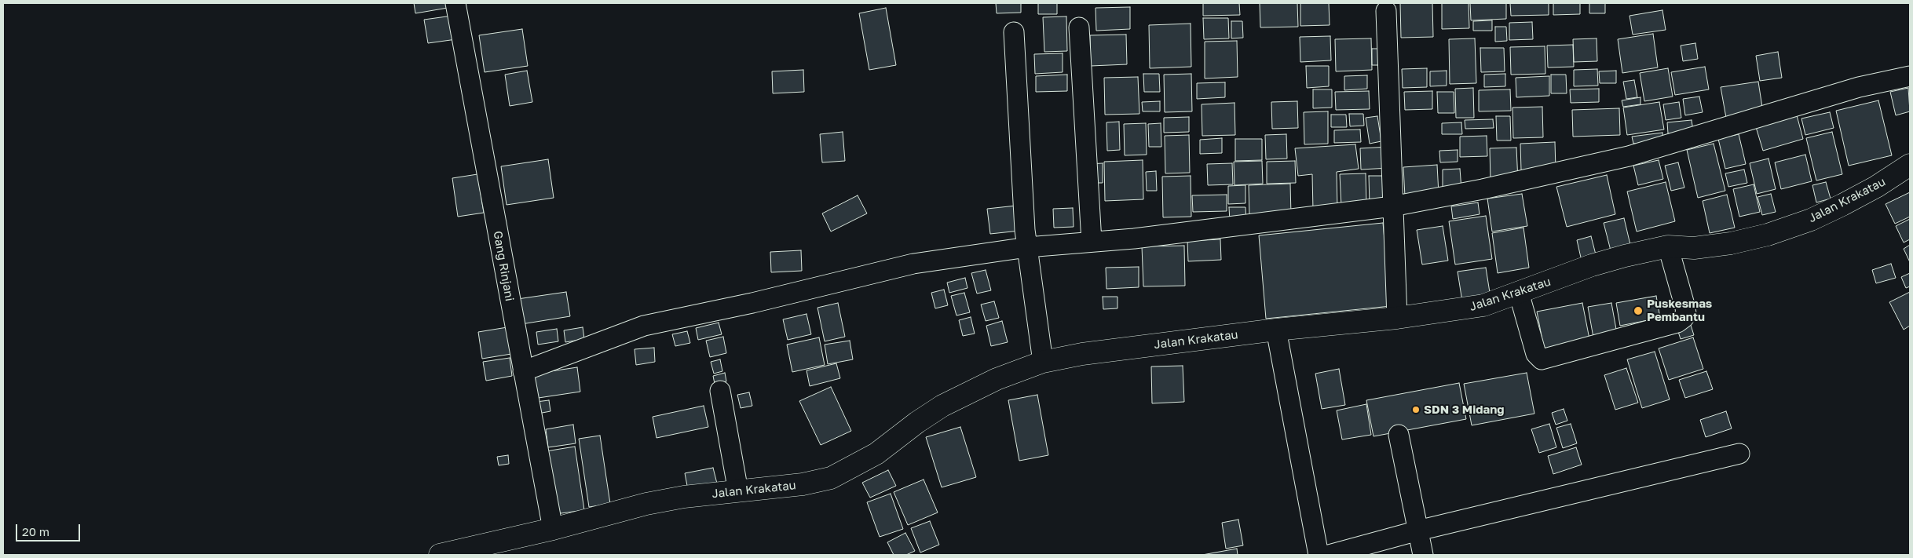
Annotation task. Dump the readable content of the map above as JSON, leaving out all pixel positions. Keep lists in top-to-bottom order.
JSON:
{
  "streets": {
    "street": ["Jalan Krakatau", "Gang Rinjani"]
  },
  "crossings": [
    ["Jalan Krakatau", "Gang Rinjani"]
  ],
  "places": ["Puskesmas Pembantu", "SDN 3 Midang"],
  "scale_bar": "20 m"
}
